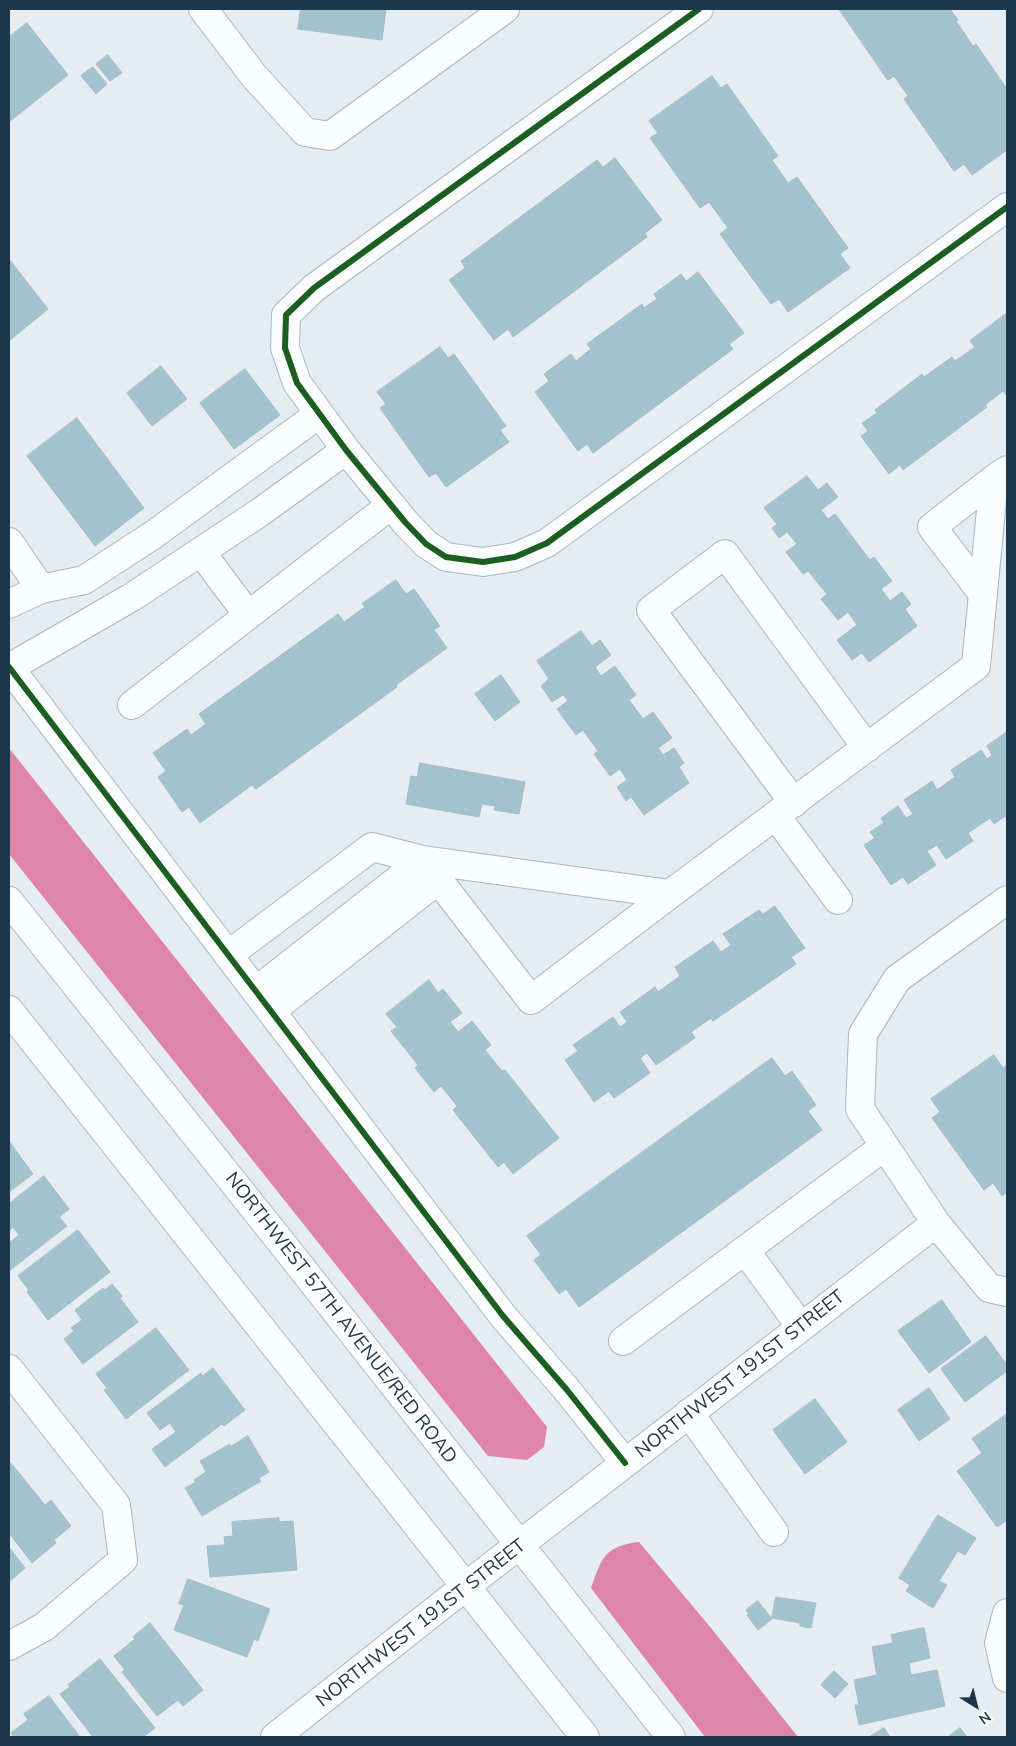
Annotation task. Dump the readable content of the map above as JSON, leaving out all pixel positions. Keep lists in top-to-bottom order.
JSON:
{
  "streets": {
    "street": ["NORTHWEST 57TH AVENUE/RED ROAD", "NORTHWEST 191ST STREET"]
  },
  "crossings": [
    ["NORTHWEST 57TH AVENUE/RED ROAD", "NORTHWEST 191ST STREET"]
  ],
  "north": "bottom right"
}
